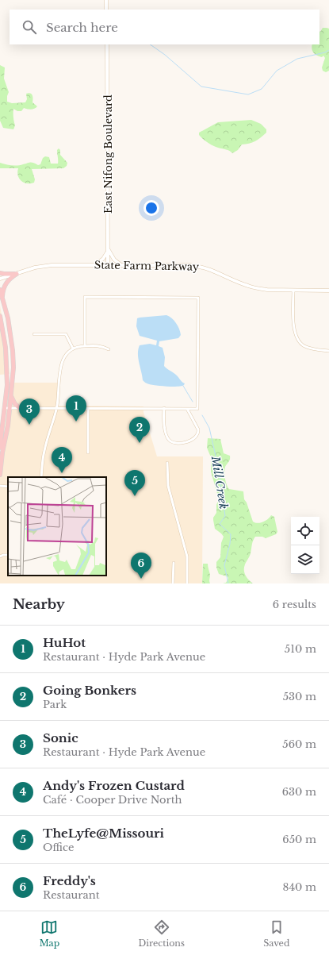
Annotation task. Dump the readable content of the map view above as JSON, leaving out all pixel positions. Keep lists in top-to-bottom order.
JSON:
{
  "streets": {
    "street": ["East Nifong Boulevard", "State Farm Parkway"]
  },
  "crossings": [
    ["East Nifong Boulevard", "State Farm Parkway"]
  ],
  "water": ["Mill Creek"],
  "page": {
    "search": "Search here",
    "pins": [
      "1",
      "3",
      "2",
      "4",
      "5",
      "6"
    ],
    "heading": ["Nearby", "6 results"],
    "list": [
      {
        "mark": "1",
        "name": "HuHot",
        "note": "Restaurant · Hyde Park Avenue",
        "value": "510 m"
      },
      {
        "mark": "2",
        "name": "Going Bonkers",
        "note": "Park",
        "value": "530 m"
      },
      {
        "mark": "3",
        "name": "Sonic",
        "note": "Restaurant · Hyde Park Avenue",
        "value": "560 m"
      },
      {
        "mark": "4",
        "name": "Andy's Frozen Custard",
        "note": "Café · Cooper Drive North",
        "value": "630 m"
      },
      {
        "mark": "5",
        "name": "TheLyfe@Missouri",
        "note": "Office",
        "value": "650 m"
      },
      {
        "mark": "6",
        "name": "Freddy's",
        "note": "Restaurant",
        "value": "840 m"
      }
    ],
    "nav": ["Map", "Directions", "Saved"]
  }
}
